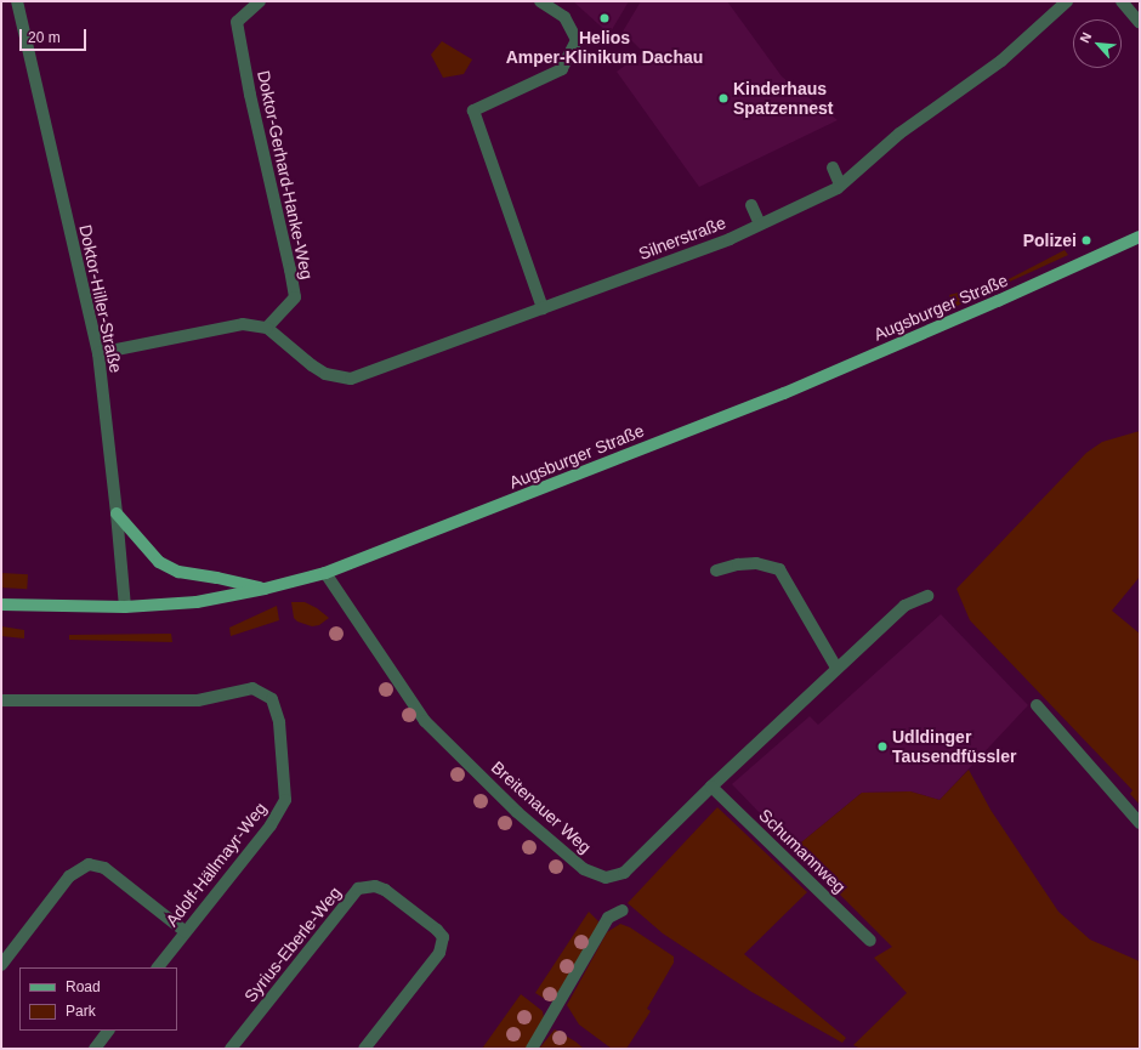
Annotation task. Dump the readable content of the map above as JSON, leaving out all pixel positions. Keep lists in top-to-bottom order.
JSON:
{
  "streets": {
    "main road": ["Augsburger Straße"],
    "street": [
      "Doktor-Gerhard-Hanke-Weg",
      "Silnerstraße",
      "Doktor-Hiller-Straße",
      "Breitenauer Weg",
      "Schumannweg",
      "Adolf-Hällmayr-Weg",
      "Syrius-Eberle-Weg"
    ]
  },
  "crossings": [
    ["Doktor-Gerhard-Hanke-Weg", "Silnerstraße"],
    ["Doktor-Hiller-Straße", "Augsburger Straße"],
    ["Augsburger Straße", "Breitenauer Weg"],
    ["Breitenauer Weg", "Schumannweg"]
  ],
  "places": [
    "Helios Amper-Klinikum Dachau",
    "Kinderhaus Spatzennest",
    "Polizei",
    "Udldinger Tausendfüssler"
  ],
  "legend": ["Road", "Park"],
  "scale_bar": "20 m",
  "north": "top left"
}
